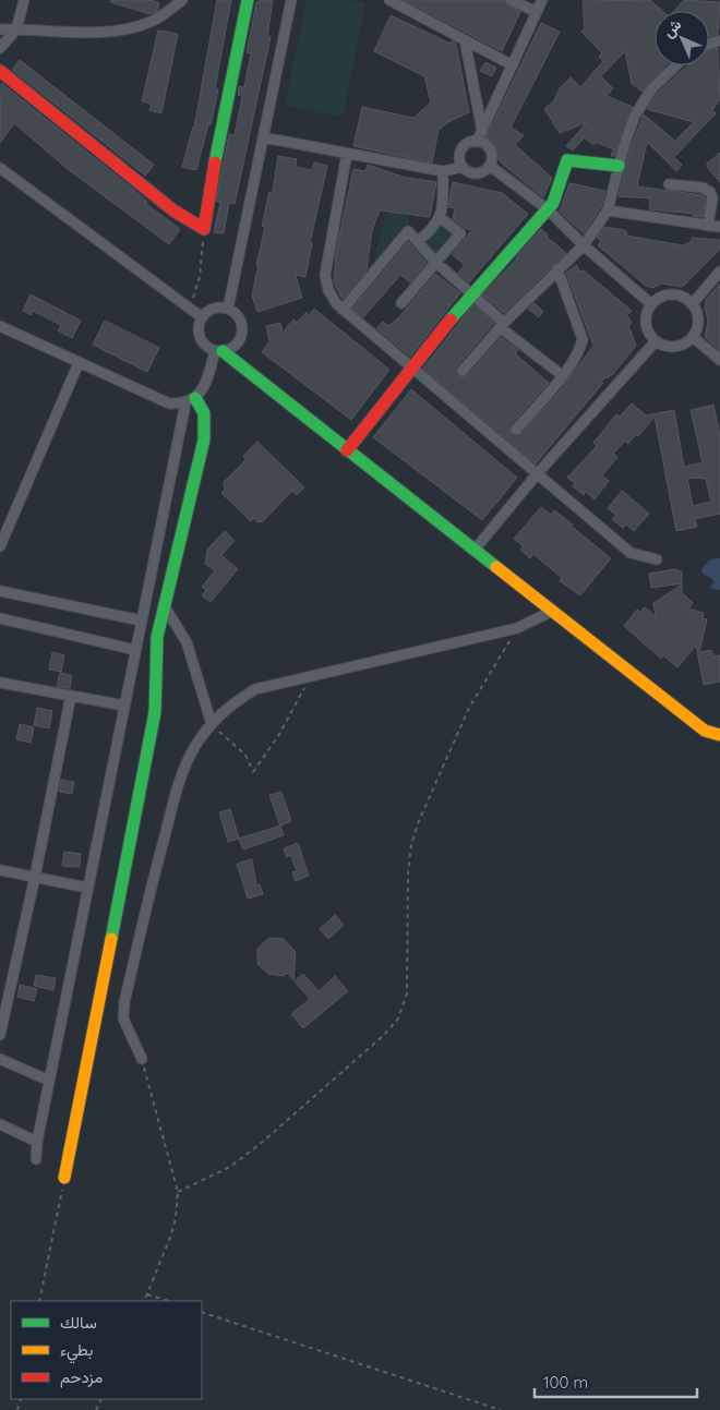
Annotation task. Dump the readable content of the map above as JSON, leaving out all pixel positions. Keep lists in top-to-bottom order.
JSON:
{
  "legend": ["سالك", "بطيء", "مزدحم"],
  "scale_bar": "100 m",
  "north": "top left"
}
